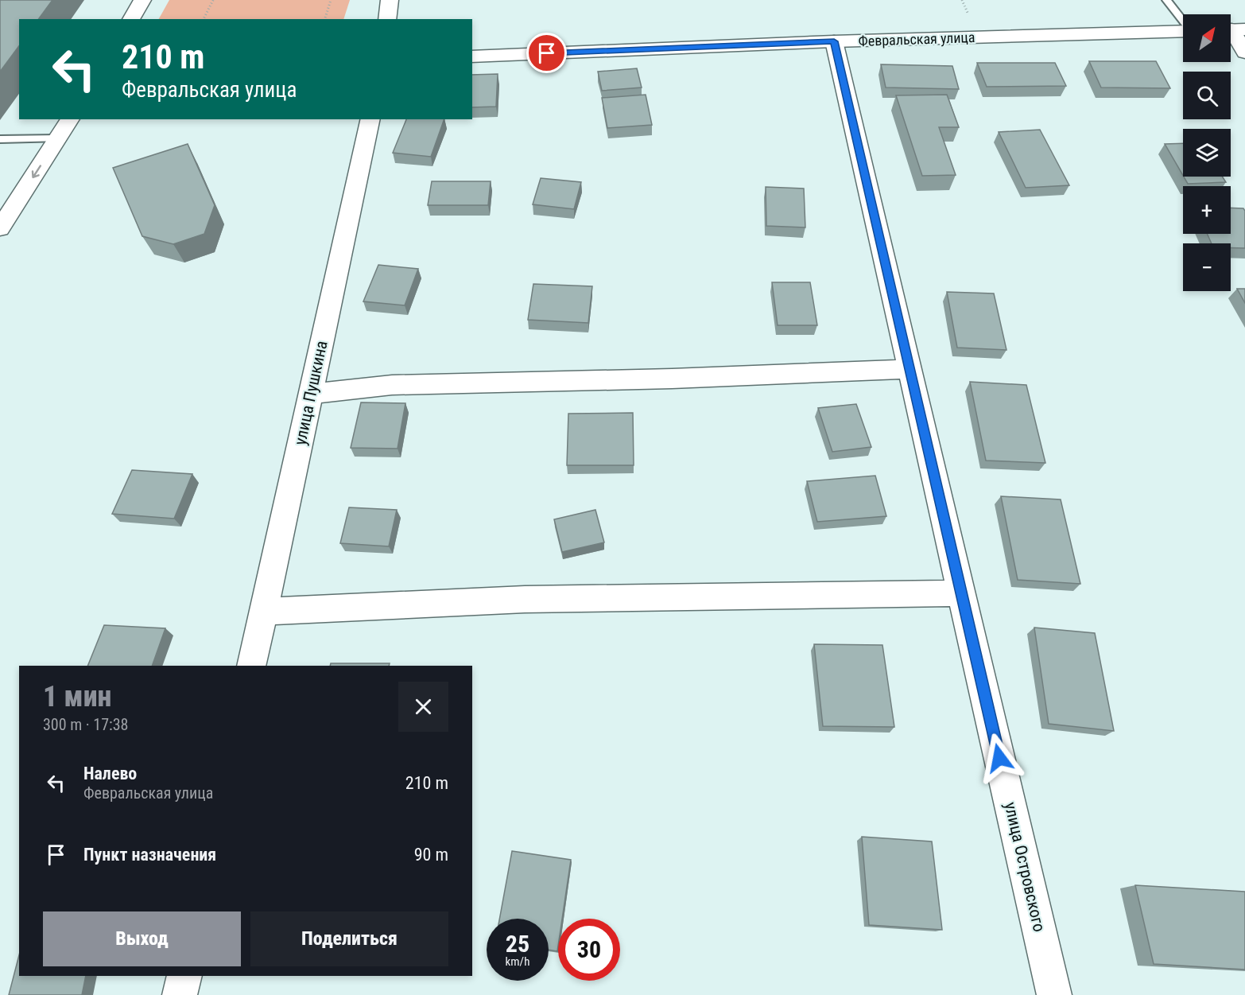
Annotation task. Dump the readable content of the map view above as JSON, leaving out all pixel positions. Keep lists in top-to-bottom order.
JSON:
{
  "streets": {
    "street": ["Февральская улица", "улица Пушкина", "улица Островского"]
  },
  "crossings": [
    ["Февральская улица", "улица Островского"]
  ],
  "north": "top right",
  "page": {
    "map_buttons": ["+", "−"],
    "turn": ["210 m", "Февральская улица"],
    "heading": ["1 мин", "300 m · 17:38"],
    "list": [
      {
        "name": "Налево",
        "note": "Февральская улица",
        "value": "210 m"
      },
      {
        "name": "Пункт назначения",
        "value": "90 m"
      }
    ],
    "buttons": ["Выход", "Поделиться"],
    "speed": "25 km/h",
    "limit": "30"
  }
}
